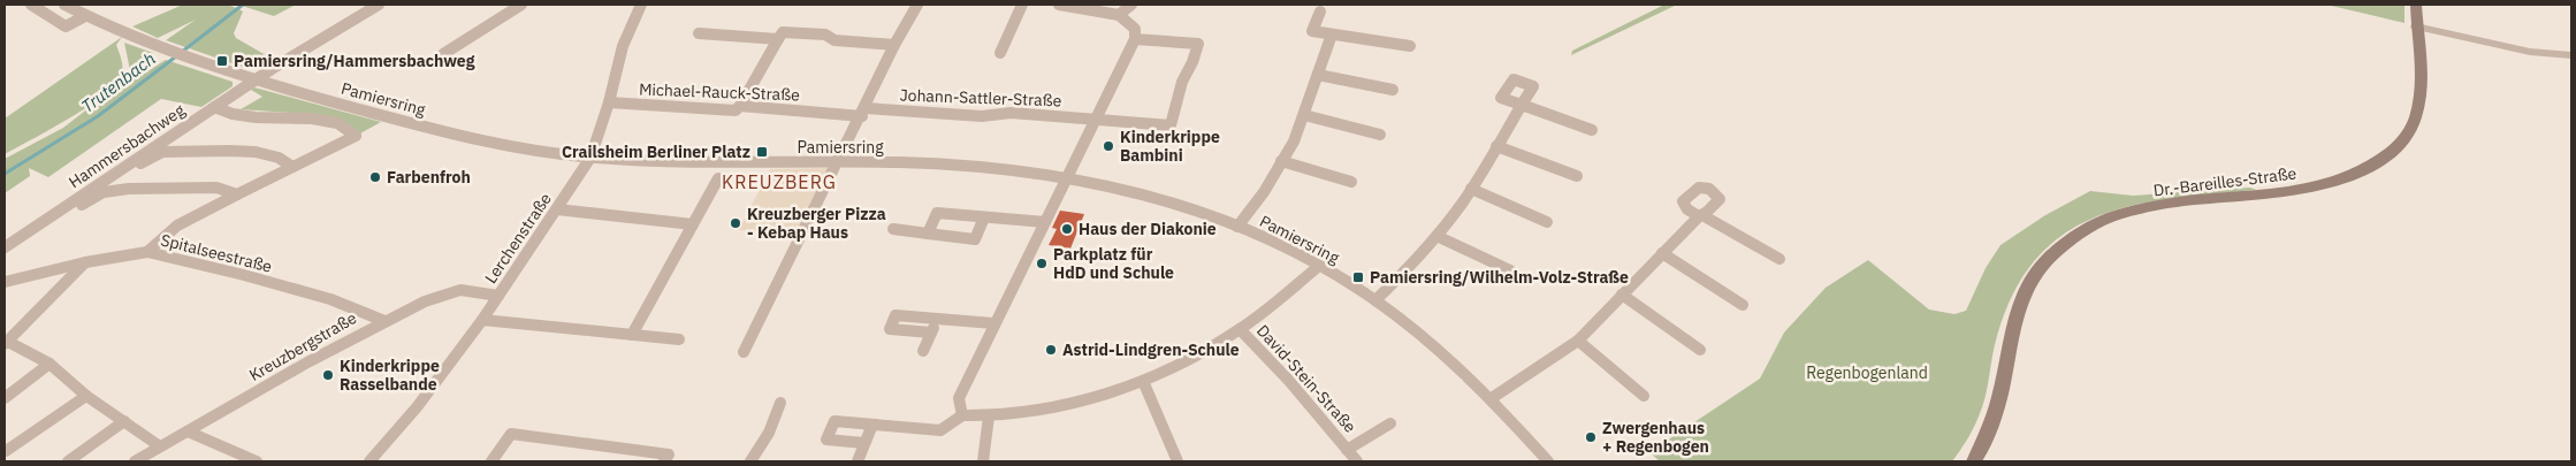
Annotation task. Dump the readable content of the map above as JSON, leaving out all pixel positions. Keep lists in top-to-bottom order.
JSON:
{
  "streets": {
    "main road": ["Dr.-Bareilles-Straße"],
    "street": [
      "Michael-Rauck-Straße",
      "Johann-Sattler-Straße",
      "Pamiersring",
      "Hammersbachweg",
      "Lerchenstraße",
      "Spitalseestraße",
      "Kreuzbergstraße",
      "David-Stein-Straße"
    ]
  },
  "crossings": [
    ["Michael-Rauck-Straße", "Johann-Sattler-Straße"],
    ["Michael-Rauck-Straße", "Lerchenstraße"],
    ["Pamiersring", "Hammersbachweg"],
    ["Pamiersring", "Lerchenstraße"],
    ["Lerchenstraße", "Kreuzbergstraße"],
    ["Spitalseestraße", "Kreuzbergstraße"]
  ],
  "districts": ["KREUZBERG"],
  "water": ["Trutenbach"],
  "parks": ["Regenbogenland"],
  "places": {
    "transit": ["Pamiersring/Hammersbachweg", "Crailsheim Berliner Platz", "Pamiersring/Wilhelm-Volz-Straße"],
    "other": [
      "Kinderkrippe Bambini",
      "Farbenfroh",
      "Kreuzberger Pizza - Kebap Haus",
      "Haus der Diakonie",
      "Parkplatz für HdD und Schule",
      "Astrid-Lindgren-Schule",
      "Kinderkrippe Rasselbande",
      "Zwergenhaus + Regenbogen"
    ]
  }
}
